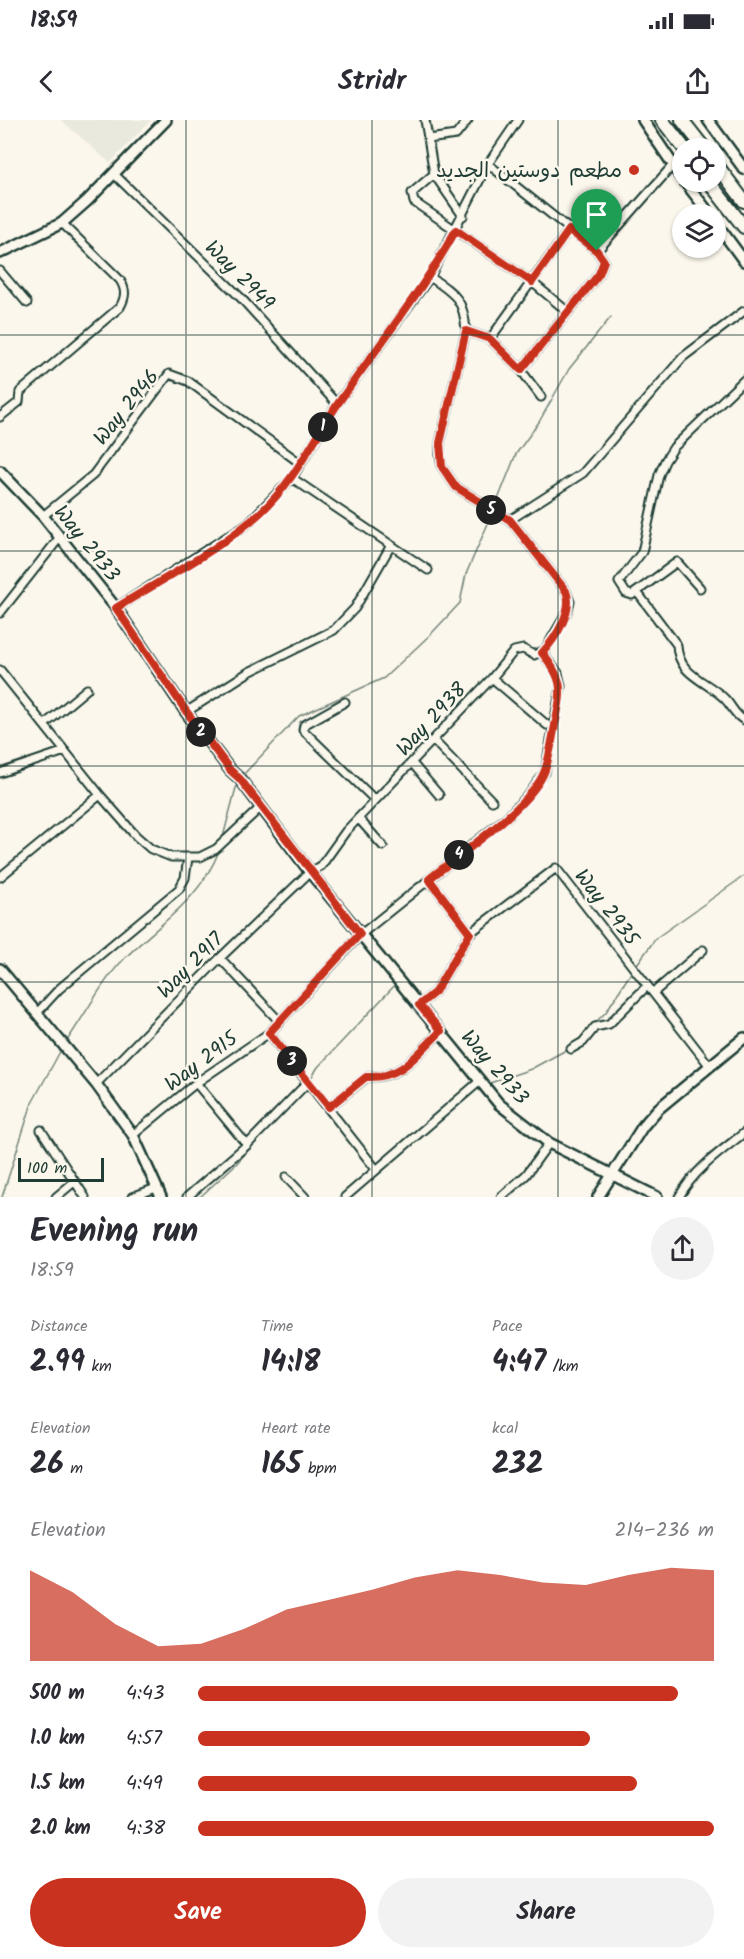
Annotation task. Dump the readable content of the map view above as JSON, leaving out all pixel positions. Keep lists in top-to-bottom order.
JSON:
{
  "streets": {
    "street": [
      "Way 2949",
      "Way 2946",
      "Way 2933",
      "Way 2938",
      "Way 2935",
      "Way 2917",
      "Way 2915"
    ]
  },
  "crossings": [
    ["Way 2946", "Way 2933"],
    ["Way 2933", "Way 2938"],
    ["Way 2933", "Way 2935"],
    ["Way 2933", "Way 2917"],
    ["Way 2933", "Way 2915"],
    ["Way 2938", "Way 2917"],
    ["Way 2938", "Way 2915"]
  ],
  "places": ["مطعم دوستين الجديد"],
  "scale_bar": "100 m",
  "page": {
    "status": "18:59",
    "header": "Stridr",
    "pins": [
      "1",
      "5",
      "2",
      "4",
      "3"
    ],
    "scale": "100 m",
    "heading": ["Evening run", "18:59"],
    "stats": [
      ["Distance", "2.99 km"],
      ["Time", "14:18"],
      ["Pace", "4:47 /km"],
      ["Elevation", "26 m"],
      ["Heart rate", "165 bpm"],
      ["kcal", "232"]
    ],
    "chart": ["Elevation", "214–236 m"],
    "list": [
      {
        "name": "500 m",
        "note": "4:43"
      },
      {
        "name": "1.0 km",
        "note": "4:57"
      },
      {
        "name": "1.5 km",
        "note": "4:49"
      },
      {
        "name": "2.0 km",
        "note": "4:38"
      }
    ],
    "buttons": ["Save", "Share"]
  }
}
